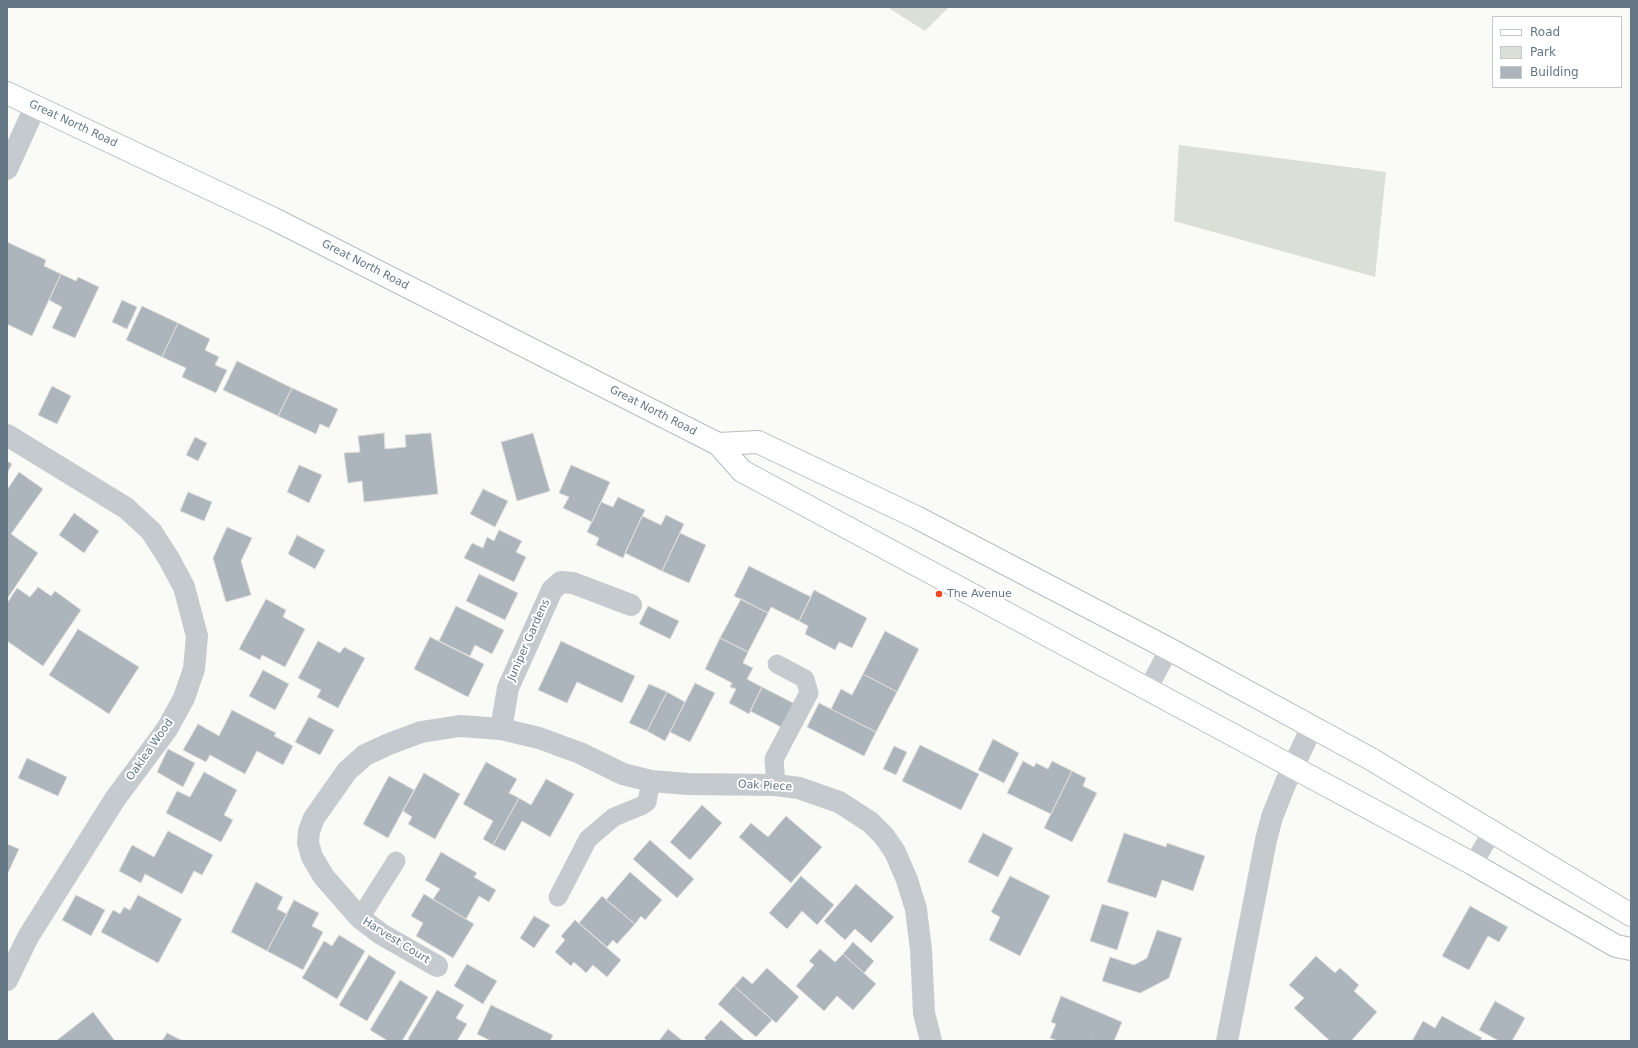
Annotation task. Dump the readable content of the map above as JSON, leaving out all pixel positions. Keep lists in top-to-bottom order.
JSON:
{
  "streets": {
    "main road": ["Great North Road"],
    "street": [
      "Juniper Gardens",
      "Oaklea Wood",
      "Oak Piece",
      "Harvest Court"
    ]
  },
  "crossings": [
    ["Juniper Gardens", "Oak Piece"],
    ["Juniper Gardens", "Harvest Court"],
    ["Oak Piece", "Harvest Court"]
  ],
  "places": ["The Avenue"],
  "legend": ["Road", "Park", "Building"]
}
